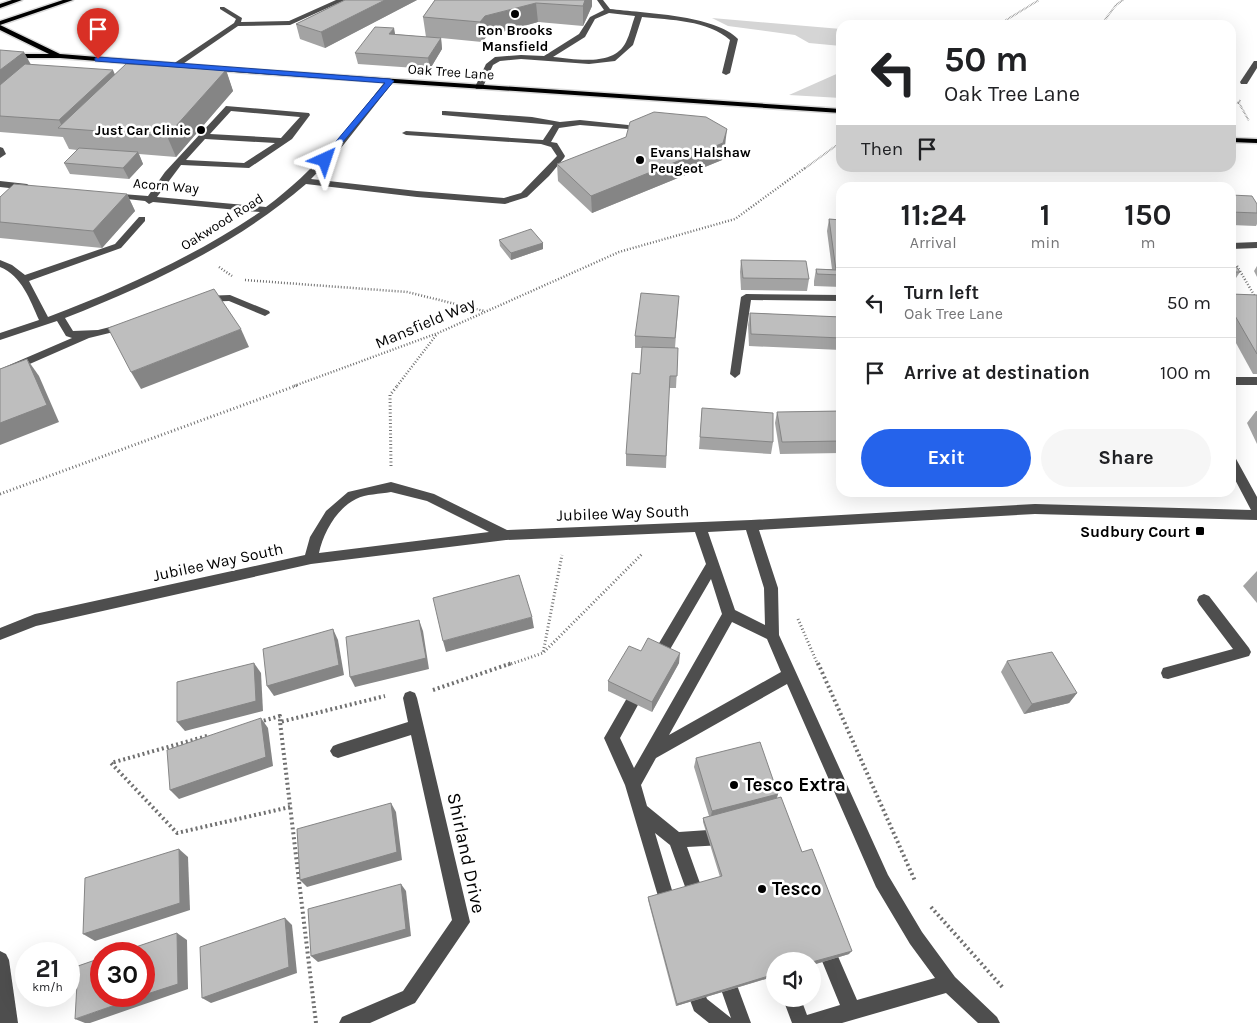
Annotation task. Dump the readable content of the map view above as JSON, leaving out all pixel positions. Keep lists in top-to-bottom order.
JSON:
{
  "streets": {
    "main road": ["Oak Tree Lane"],
    "street": [
      "Acorn Way",
      "Oakwood Road",
      "Jubilee Way South",
      "Shirland Drive"
    ],
    "path": ["Mansfield Way"]
  },
  "crossings": [
    ["Oak Tree Lane", "Oakwood Road"],
    ["Acorn Way", "Oakwood Road"]
  ],
  "places": {
    "other": [
      "Ron Brooks Mansfield",
      "Just Car Clinic",
      "Evans Halshaw Peugeot",
      "Tesco Extra",
      "Tesco"
    ],
    "transit": ["Sudbury Court"]
  },
  "page": {
    "turn": ["50 m", "Oak Tree Lane"],
    "then": "Then",
    "eta": [
      "11:24",
      "Arrival",
      "1",
      "min",
      "150",
      "m"
    ],
    "list": [
      {
        "name": "Turn left",
        "note": "Oak Tree Lane",
        "value": "50 m"
      },
      {
        "name": "Arrive at destination",
        "value": "100 m"
      }
    ],
    "buttons": ["Exit", "Share"],
    "speed": "21 km/h",
    "limit": "30"
  }
}
